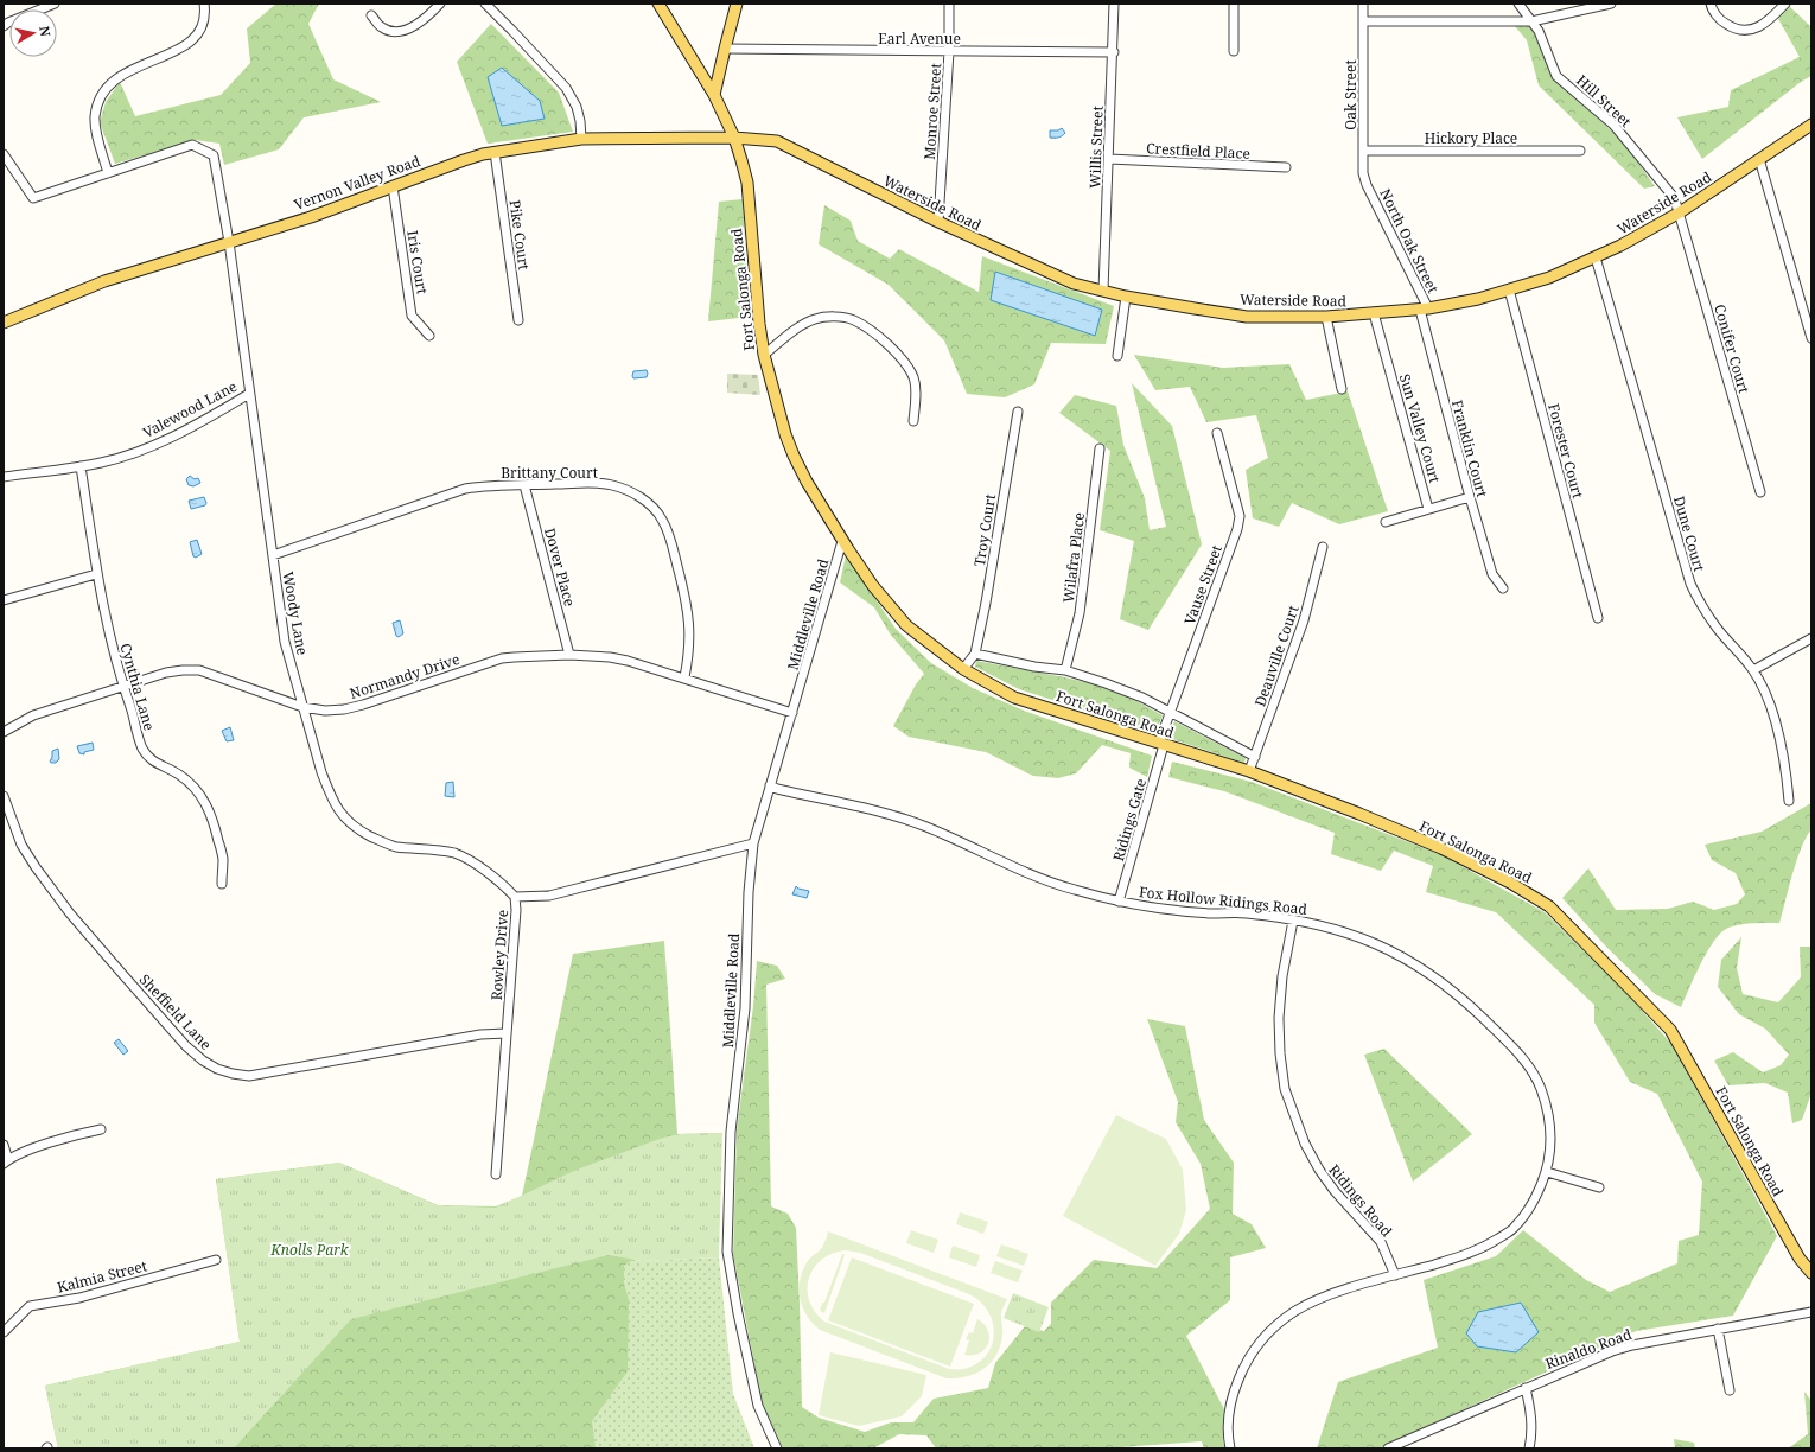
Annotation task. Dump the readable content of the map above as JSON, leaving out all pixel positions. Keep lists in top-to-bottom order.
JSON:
{
  "streets": {
    "main road": ["Vernon Valley Road", "Waterside Road", "Fort Salonga Road"],
    "street": [
      "Earl Avenue",
      "Oak Street",
      "Hill Street",
      "Monroe Street",
      "Hickory Place",
      "Willis Street",
      "Crestfield Place",
      "Pike Court",
      "North Oak Street",
      "Iris Court",
      "Conifer Court",
      "Valewood Lane",
      "Sun Valley Court",
      "Franklin Court",
      "Forester Court",
      "Brittany Court",
      "Troy Court",
      "Dune Court",
      "Wilafra Place",
      "Dover Place",
      "Vause Street",
      "Woody Lane",
      "Middleville Road",
      "Deauville Court",
      "Normandy Drive",
      "Cynthia Lane",
      "Ridings Gate",
      "Fox Hollow Ridings Road",
      "Rowley Drive",
      "Sheffield Lane",
      "Ridings Road",
      "Kalmia Street",
      "Rinaldo Road"
    ]
  },
  "crossings": [
    ["Earl Avenue", "Monroe Street"],
    ["Earl Avenue", "Willis Street"],
    ["Oak Street", "Hickory Place"],
    ["Oak Street", "North Oak Street"],
    ["Hill Street", "Waterside Road"],
    ["Hill Street", "Conifer Court"],
    ["Monroe Street", "Waterside Road"],
    ["Willis Street", "Crestfield Place"],
    ["Willis Street", "Waterside Road"],
    ["Vernon Valley Road", "Waterside Road"],
    ["Vernon Valley Road", "Pike Court"],
    ["Vernon Valley Road", "Iris Court"],
    ["Vernon Valley Road", "Fort Salonga Road"],
    ["Vernon Valley Road", "Woody Lane"],
    ["Waterside Road", "North Oak Street"],
    ["Waterside Road", "Fort Salonga Road"],
    ["Waterside Road", "Conifer Court"],
    ["Waterside Road", "Sun Valley Court"],
    ["Waterside Road", "Franklin Court"],
    ["Waterside Road", "Forester Court"],
    ["Waterside Road", "Dune Court"],
    ["North Oak Street", "Franklin Court"],
    ["Fort Salonga Road", "Troy Court"],
    ["Fort Salonga Road", "Wilafra Place"],
    ["Fort Salonga Road", "Vause Street"],
    ["Fort Salonga Road", "Middleville Road"],
    ["Fort Salonga Road", "Deauville Court"],
    ["Fort Salonga Road", "Ridings Gate"],
    ["Valewood Lane", "Woody Lane"],
    ["Valewood Lane", "Cynthia Lane"],
    ["Brittany Court", "Dover Place"],
    ["Brittany Court", "Woody Lane"],
    ["Brittany Court", "Normandy Drive"],
    ["Dover Place", "Normandy Drive"],
    ["Vause Street", "Ridings Gate"],
    ["Woody Lane", "Normandy Drive"],
    ["Woody Lane", "Rowley Drive"],
    ["Middleville Road", "Normandy Drive"],
    ["Middleville Road", "Fox Hollow Ridings Road"],
    ["Middleville Road", "Rowley Drive"],
    ["Normandy Drive", "Cynthia Lane"],
    ["Ridings Gate", "Fox Hollow Ridings Road"],
    ["Fox Hollow Ridings Road", "Ridings Road"],
    ["Rowley Drive", "Sheffield Lane"]
  ],
  "parks": ["Knolls Park"],
  "north": "right"
}
